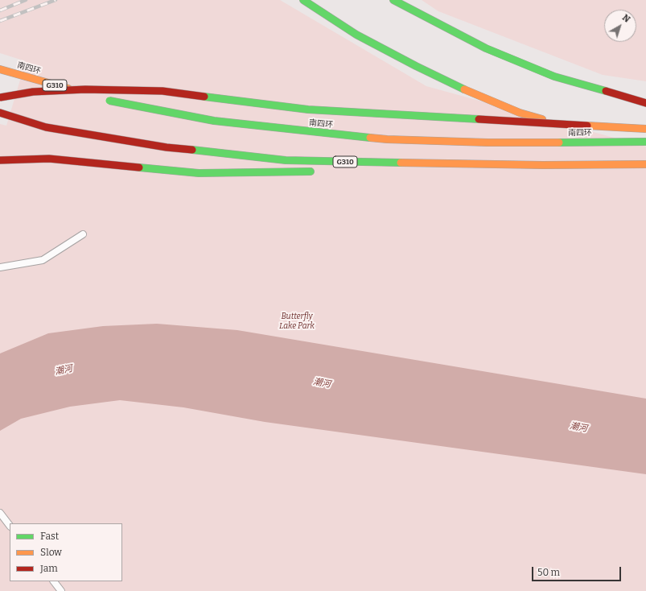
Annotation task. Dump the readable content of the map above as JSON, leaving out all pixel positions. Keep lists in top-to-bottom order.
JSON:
{
  "streets": {
    "main road": ["南四环", "G310"]
  },
  "water": ["潮河"],
  "parks": ["Butterfly Lake Park"],
  "legend": ["Fast", "Slow", "Jam"],
  "scale_bar": "50 m",
  "north": "top right"
}
